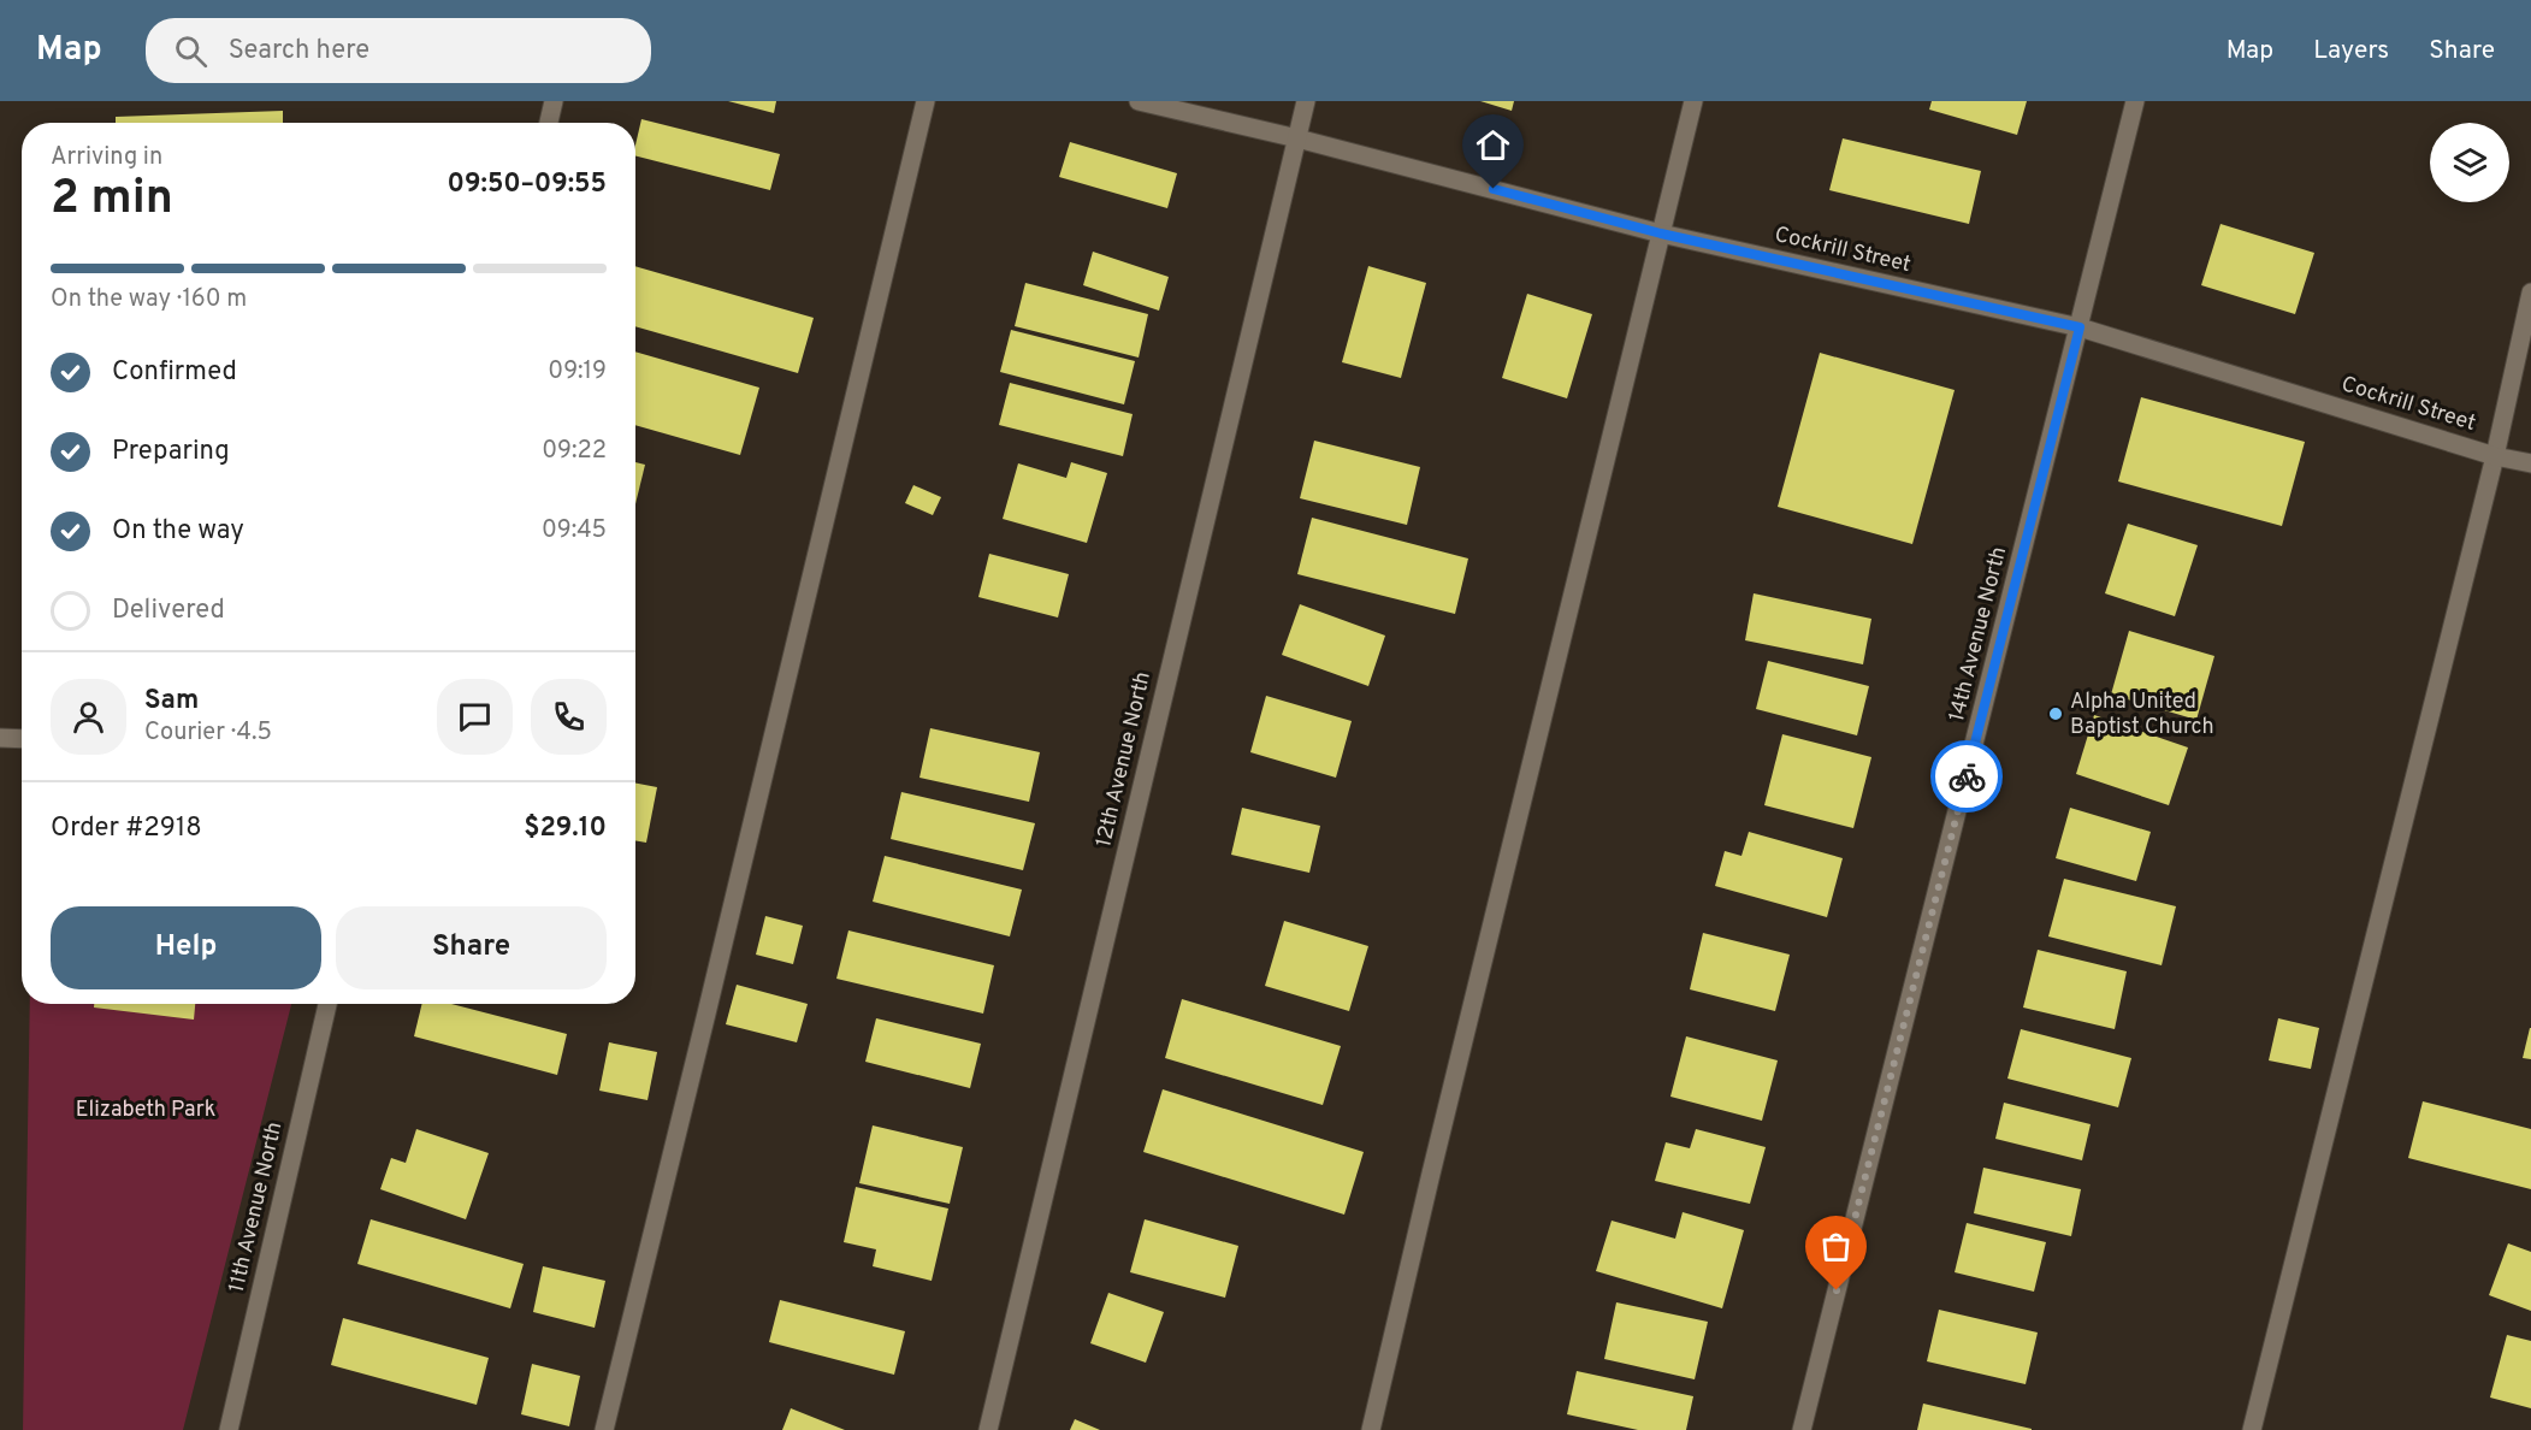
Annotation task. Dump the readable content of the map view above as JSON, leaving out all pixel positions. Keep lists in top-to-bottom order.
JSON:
{
  "streets": {
    "street": [
      "Cockrill Street",
      "14th Avenue North",
      "12th Avenue North",
      "11th Avenue North"
    ]
  },
  "crossings": [
    ["Cockrill Street", "14th Avenue North"],
    ["Cockrill Street", "12th Avenue North"]
  ],
  "parks": ["Elizabeth Park"],
  "places": ["Alpha United Baptist Church"],
  "page": {
    "header": "Map",
    "search": "Search here",
    "nav": ["Map", "Layers", "Share"],
    "heading": ["2 min", "Arriving in", "09:50–09:55"],
    "panel": [
      "Sam",
      "Courier · 4.5",
      "Order #2918",
      "$29.10"
    ],
    "bar": "On the way · 160 m",
    "list": [
      ["Confirmed", "09:19"],
      ["Preparing", "09:22"],
      ["On the way", "09:45"],
      "Delivered"
    ],
    "buttons": ["Help", "Share"]
  }
}
